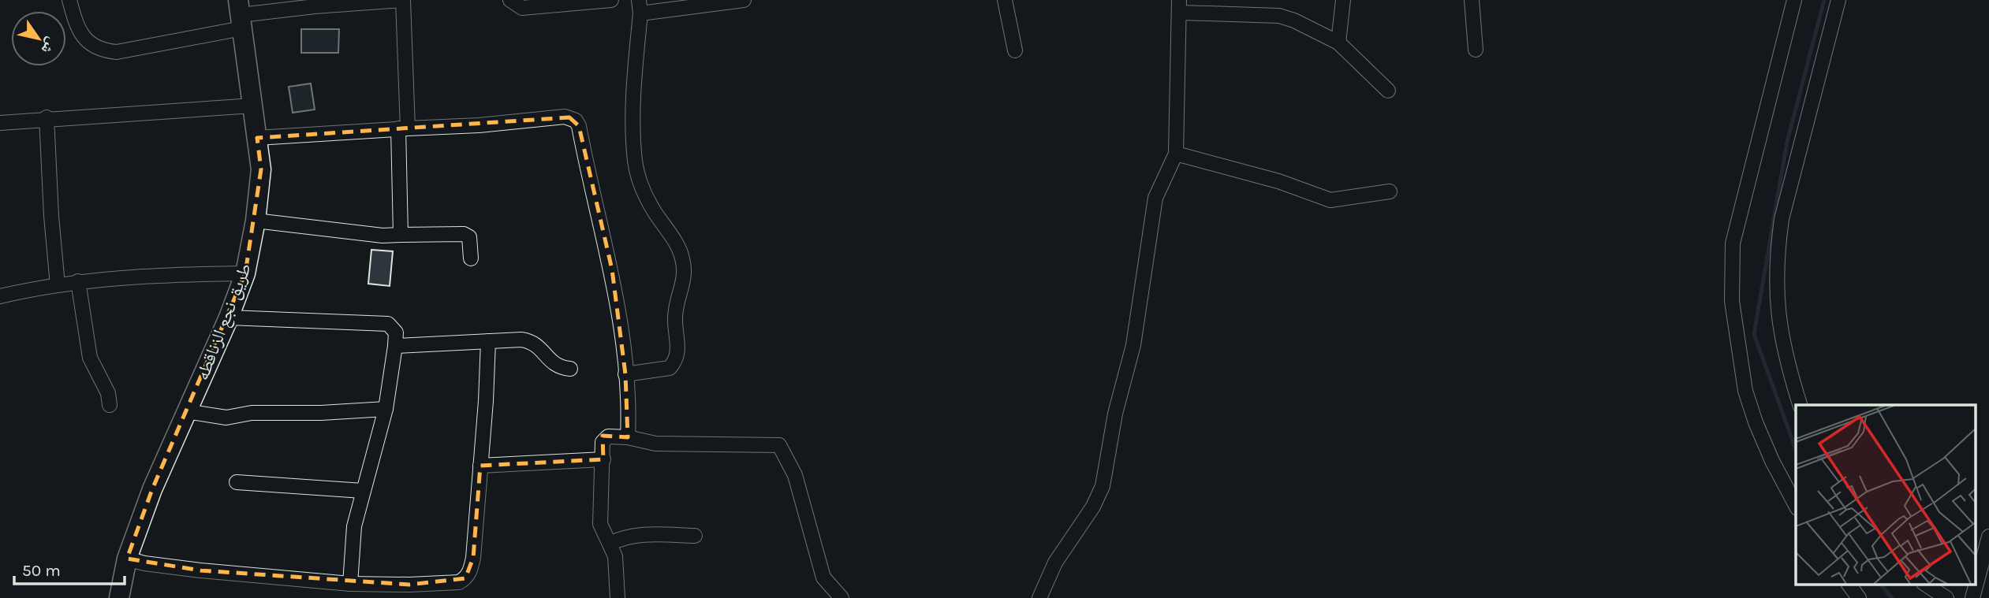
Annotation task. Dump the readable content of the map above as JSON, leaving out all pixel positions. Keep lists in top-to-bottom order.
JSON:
{
  "streets": {
    "street": ["طريق نجع الزناقطه"]
  },
  "scale_bar": "50 m",
  "north": "bottom right"
}
